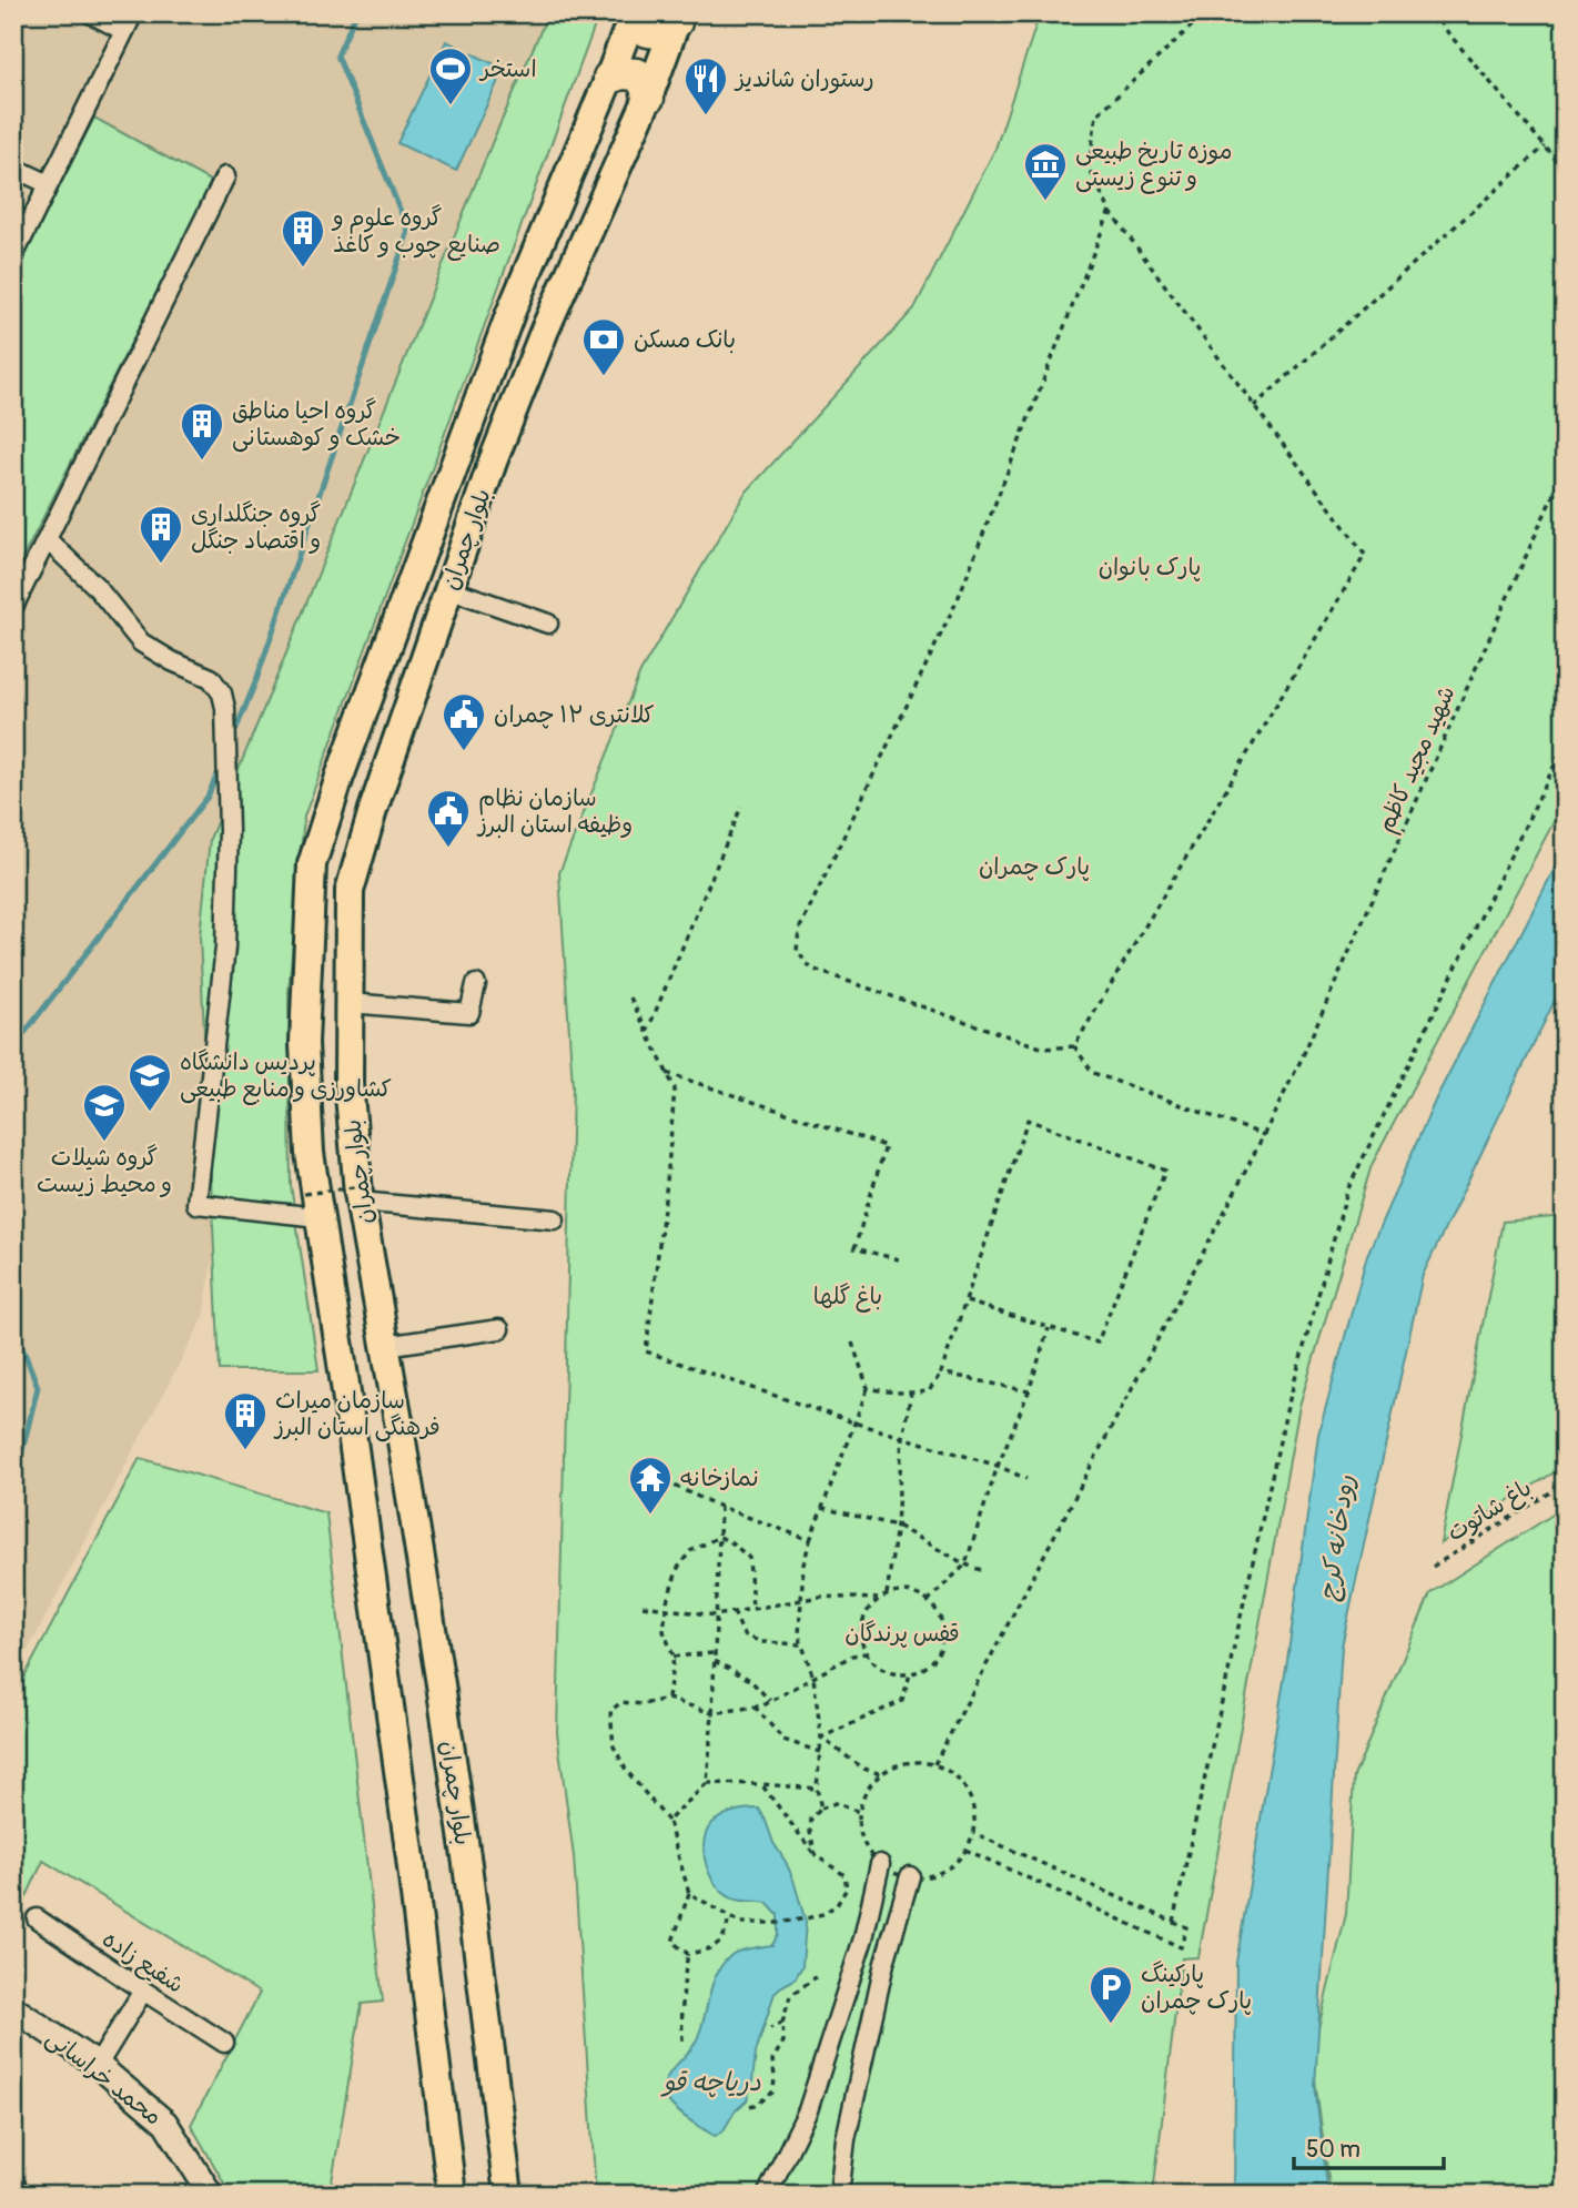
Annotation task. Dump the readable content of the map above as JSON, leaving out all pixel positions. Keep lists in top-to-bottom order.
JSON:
{
  "streets": {
    "main road": ["بلوار چمران"],
    "street": ["شفیع زاده", "محمد خراسانی"],
    "path": ["شهید مجید کاظم", "باغ شاتوت"]
  },
  "water": ["رودخانه کرج", "دریاچه قو"],
  "parks": [
    "پارک بانوان",
    "پارک چمران",
    "باغ گلها",
    "قفس پرندگان"
  ],
  "places": {
    "sports": ["استخر"],
    "restaurant": ["رستوران شاندیز"],
    "museum": ["موزه تاریخ طبیعی و تنوع زیستی"],
    "building": [
      "گروه علوم و صنایع چوب و کاغذ",
      "گروه احیا مناطق خشک و کوهستانی",
      "گروه جنگلداری و اقتصاد جنگل",
      "سازمان میراث فرهنگی استان البرز"
    ],
    "bank": ["بانک مسکن"],
    "public building": ["کلانتری ۱۲ چمران", "سازمان نظام وظیفه استان البرز"],
    "school or university": ["پردیس دانشگاه کشاورزی و منابع طبیعی", "گروه شیلات و محیط زیست"],
    "temple": ["نمازخانه"],
    "parking": ["پارکینگ پارک چمران"]
  },
  "scale_bar": "50 m"
}
